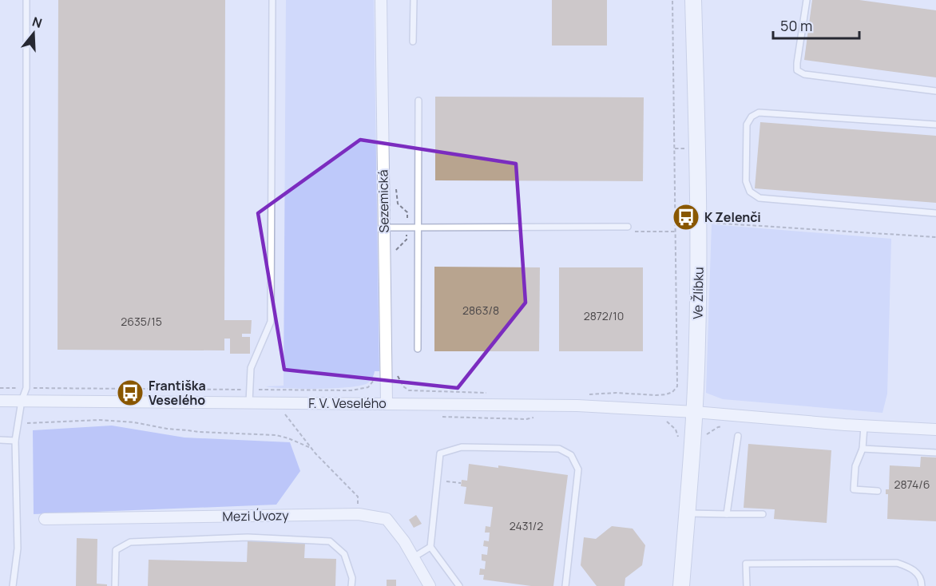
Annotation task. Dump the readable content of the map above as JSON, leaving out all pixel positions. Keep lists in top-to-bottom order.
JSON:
{
  "streets": {
    "street": [
      "Sezemická",
      "Ve Žlíbku",
      "F. V. Veselého",
      "Mezi Úvozy"
    ]
  },
  "crossings": [
    ["Sezemická", "F. V. Veselého"],
    ["Ve Žlíbku", "F. V. Veselého"]
  ],
  "places": {
    "bus stop": ["K Zelenči", "Františka Veselého"]
  },
  "house_numbers": [
    "2863/8",
    "2872/10",
    "2635/15",
    "2874/6",
    "2431/2"
  ],
  "scale_bar": "50 m",
  "north": "top"
}
